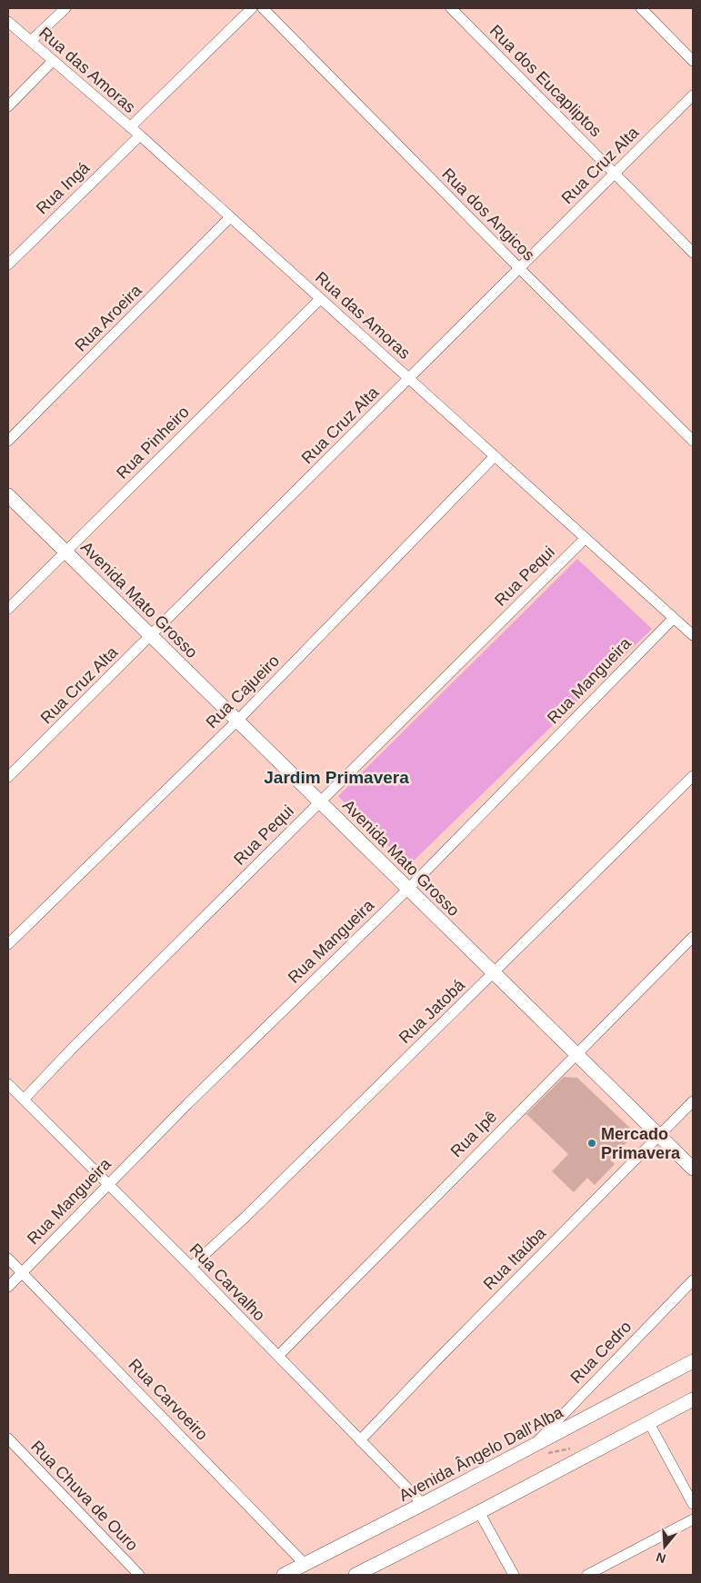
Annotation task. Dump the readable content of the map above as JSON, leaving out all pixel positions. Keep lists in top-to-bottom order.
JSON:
{
  "streets": {
    "street": [
      "Rua das Amoras",
      "Rua dos Eucapliptos",
      "Rua Cruz Alta",
      "Rua Ingá",
      "Rua dos Angicos",
      "Rua Aroeira",
      "Rua Pinheiro",
      "Rua Pequi",
      "Avenida Mato Grosso",
      "Rua Mangueira",
      "Rua Cajueiro",
      "Rua Jatobá",
      "Rua Ipê",
      "Rua Itaúba",
      "Rua Carvalho",
      "Rua Cedro",
      "Rua Carvoeiro",
      "Avenida Ângelo Dall'Alba",
      "Rua Chuva de Ouro"
    ]
  },
  "crossings": [
    ["Rua das Amoras", "Rua Cruz Alta"],
    ["Rua das Amoras", "Rua Ingá"],
    ["Rua das Amoras", "Rua Aroeira"],
    ["Rua das Amoras", "Rua Pinheiro"],
    ["Rua das Amoras", "Rua Pequi"],
    ["Rua das Amoras", "Rua Mangueira"],
    ["Rua das Amoras", "Rua Cajueiro"],
    ["Rua dos Eucapliptos", "Rua Cruz Alta"],
    ["Rua Cruz Alta", "Rua dos Angicos"],
    ["Rua Cruz Alta", "Avenida Mato Grosso"],
    ["Rua Pinheiro", "Avenida Mato Grosso"],
    ["Rua Pequi", "Avenida Mato Grosso"],
    ["Rua Pequi", "Rua Carvalho"],
    ["Avenida Mato Grosso", "Rua Mangueira"],
    ["Avenida Mato Grosso", "Rua Cajueiro"],
    ["Avenida Mato Grosso", "Rua Jatobá"],
    ["Avenida Mato Grosso", "Rua Ipê"],
    ["Avenida Mato Grosso", "Rua Itaúba"],
    ["Rua Mangueira", "Rua Carvalho"],
    ["Rua Mangueira", "Rua Carvoeiro"],
    ["Rua Jatobá", "Rua Carvalho"],
    ["Rua Ipê", "Rua Carvalho"],
    ["Rua Itaúba", "Rua Carvalho"],
    ["Rua Carvalho", "Avenida Ângelo Dall'Alba"],
    ["Rua Cedro", "Avenida Ângelo Dall'Alba"],
    ["Rua Carvoeiro", "Avenida Ângelo Dall'Alba"]
  ],
  "districts": ["Jardim Primavera"],
  "places": ["Mercado Primavera"],
  "north": "bottom"
}
